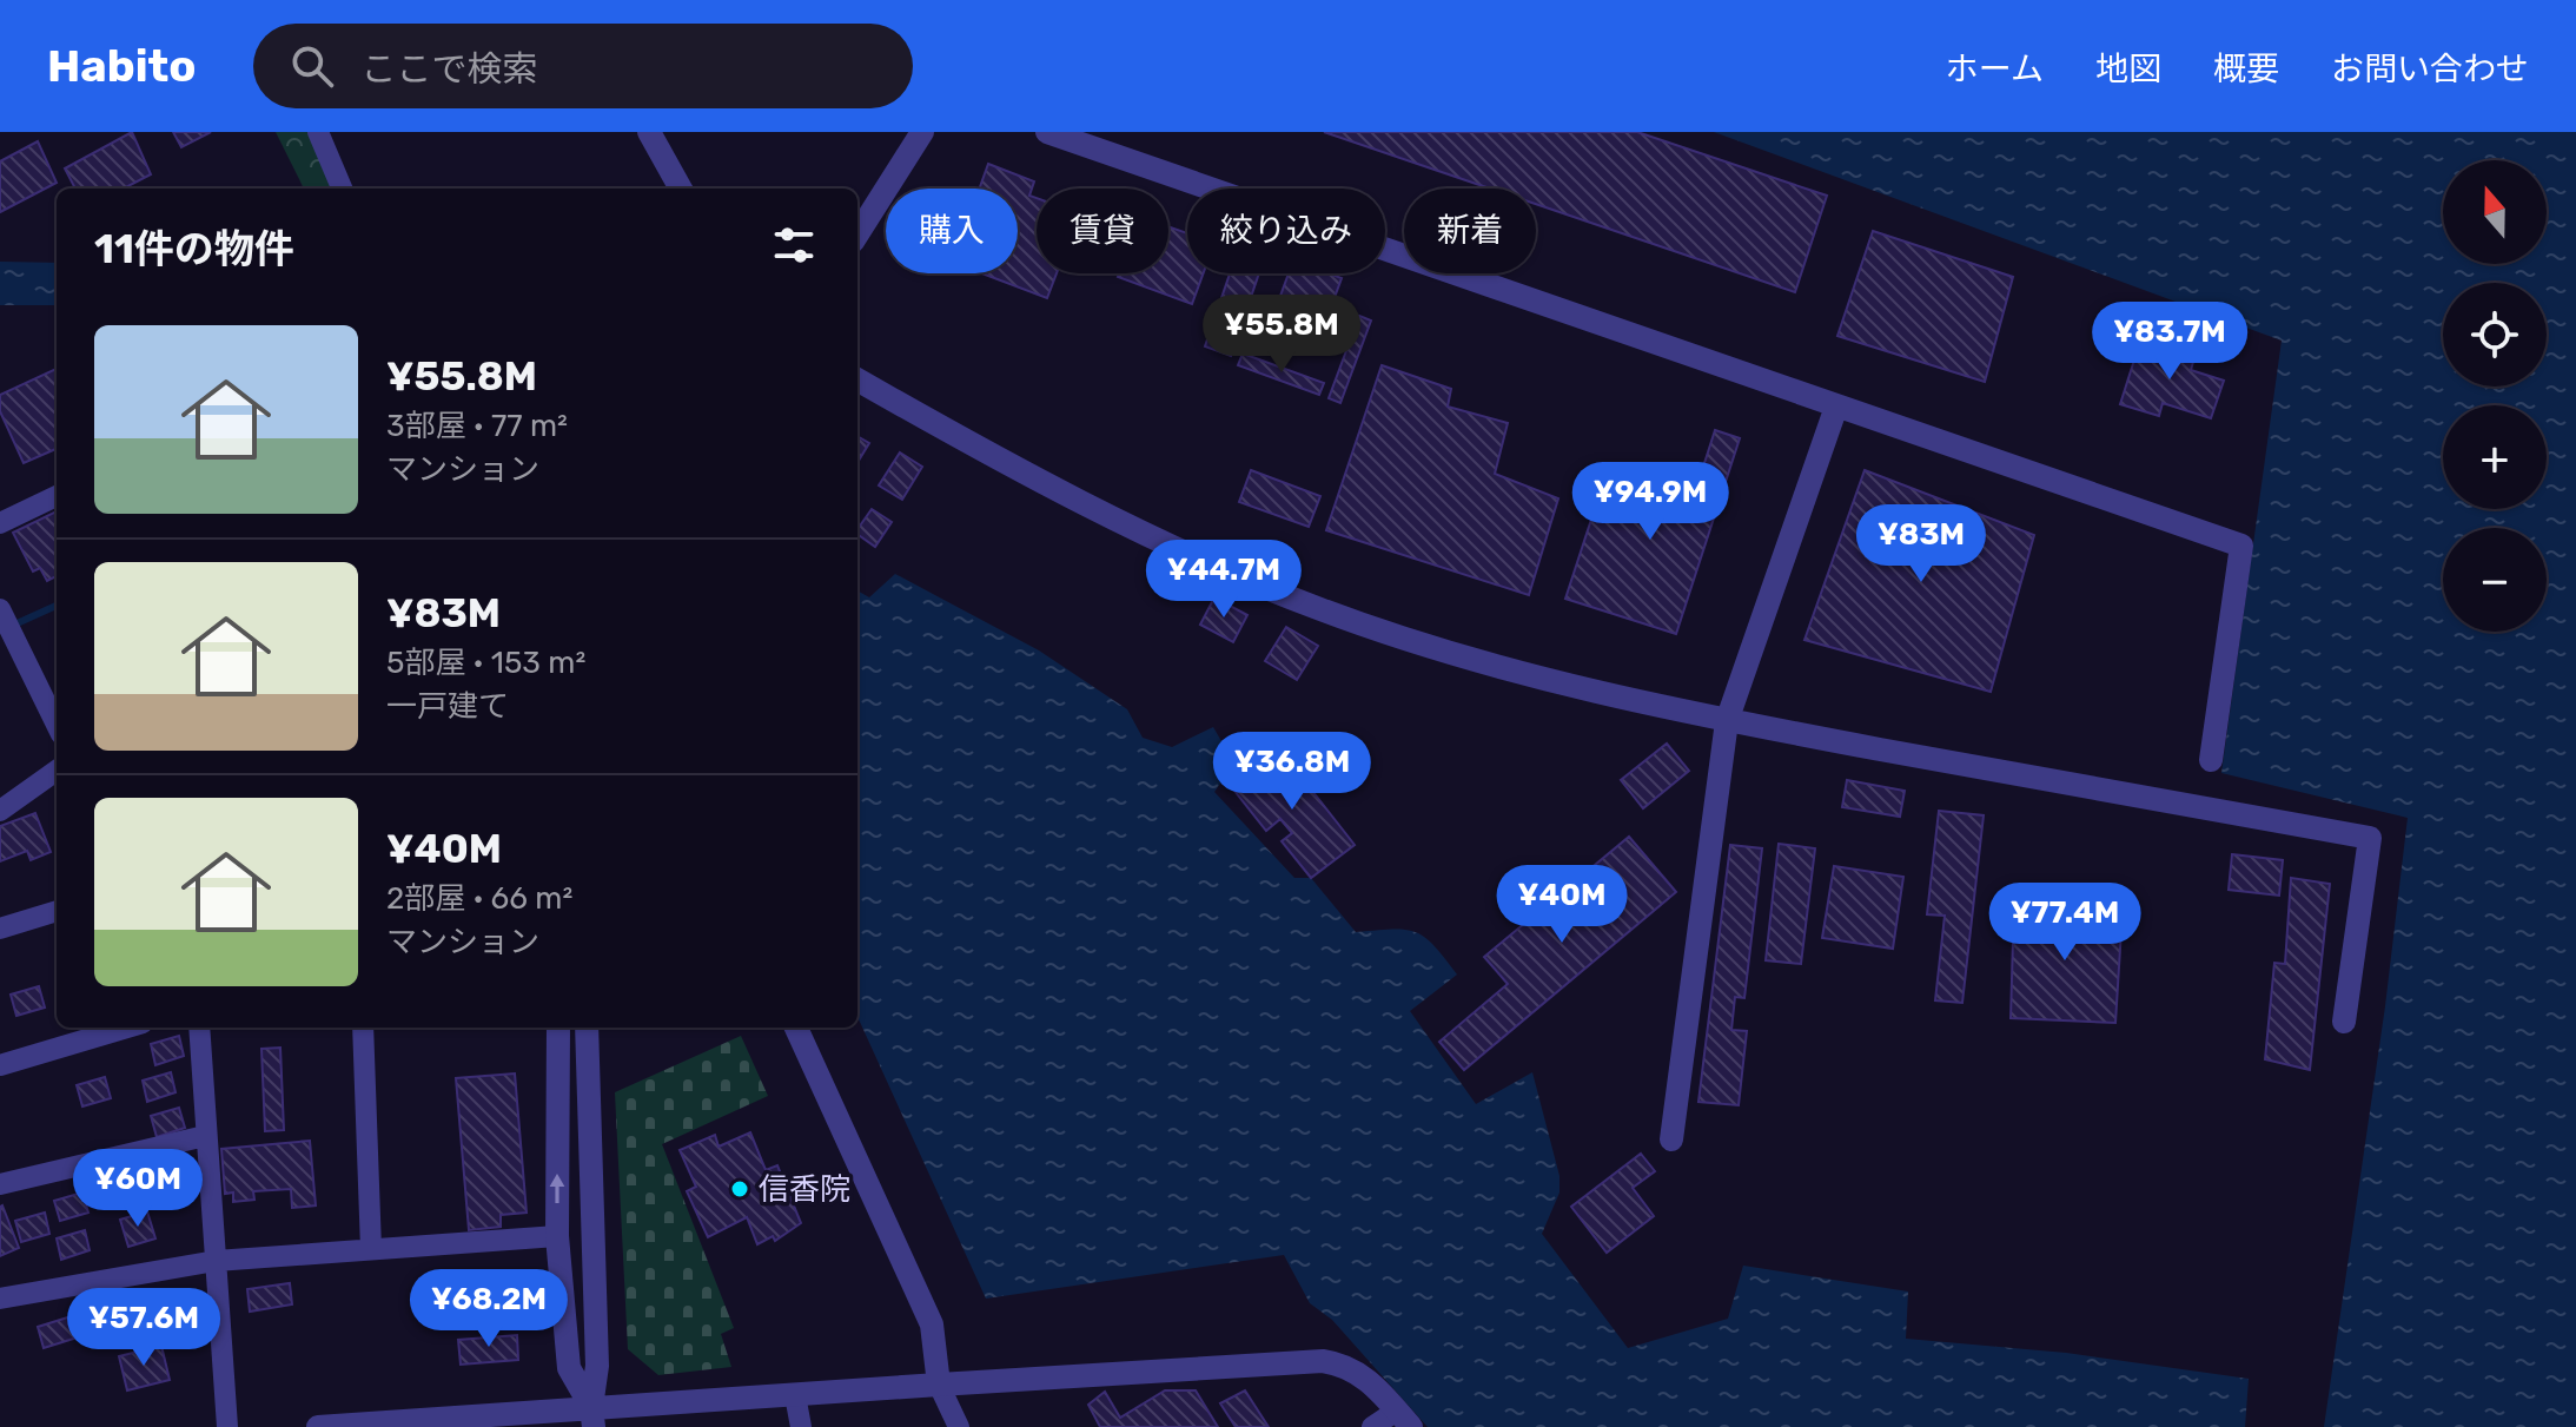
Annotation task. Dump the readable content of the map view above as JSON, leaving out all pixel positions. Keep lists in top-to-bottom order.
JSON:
{
  "places": ["信香院"],
  "north": "top",
  "page": {
    "header": "Habito",
    "search": "ここで検索",
    "nav": [
      "ホーム",
      "地図",
      "概要",
      "お問い合わせ"
    ],
    "map_buttons": ["+", "−"],
    "chip": [
      "購入",
      "賃貸",
      "絞り込み",
      "新着"
    ],
    "heading": "11件の物件",
    "price": [
      "¥55.8M",
      "¥83.7M",
      "¥94.9M",
      "¥83M",
      "¥44.7M",
      "¥36.8M",
      "¥40M",
      "¥77.4M",
      "¥60M",
      "¥68.2M",
      "¥57.6M"
    ],
    "list": [
      {
        "name": "¥55.8M",
        "note": "3部屋 · 77 m² · マンション"
      },
      {
        "name": "¥83M",
        "note": "5部屋 · 153 m² · 一戸建て"
      },
      {
        "name": "¥40M",
        "note": "2部屋 · 66 m² · マンション"
      }
    ]
  }
}
